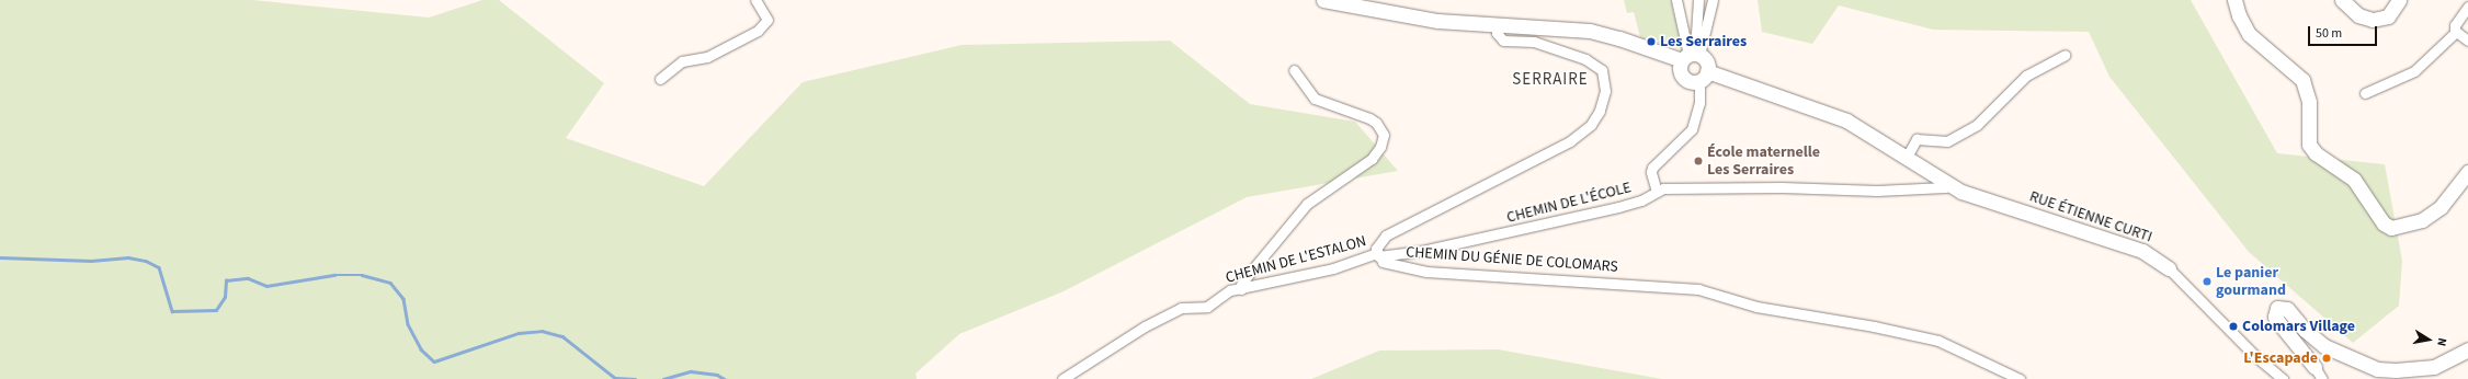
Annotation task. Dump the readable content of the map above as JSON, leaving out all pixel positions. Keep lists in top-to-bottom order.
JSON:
{
  "streets": {
    "main road": ["RUE ÉTIENNE CURTI"],
    "street": ["CHEMIN DE L'ÉCOLE", "CHEMIN DE L'ESTALON", "CHEMIN DU GÉNIE DE COLOMARS"]
  },
  "crossings": [
    ["CHEMIN DE L'ÉCOLE", "RUE ÉTIENNE CURTI"],
    ["CHEMIN DE L'ÉCOLE", "CHEMIN DE L'ESTALON"],
    ["CHEMIN DE L'ÉCOLE", "CHEMIN DU GÉNIE DE COLOMARS"],
    ["CHEMIN DE L'ESTALON", "CHEMIN DU GÉNIE DE COLOMARS"]
  ],
  "districts": ["SERRAIRE"],
  "places": [
    "Les Serraires",
    "École maternelle Les Serraires",
    "Le panier gourmand",
    "Colomars Village",
    "L'Escapade"
  ],
  "scale_bar": "50 m",
  "north": "right"
}
